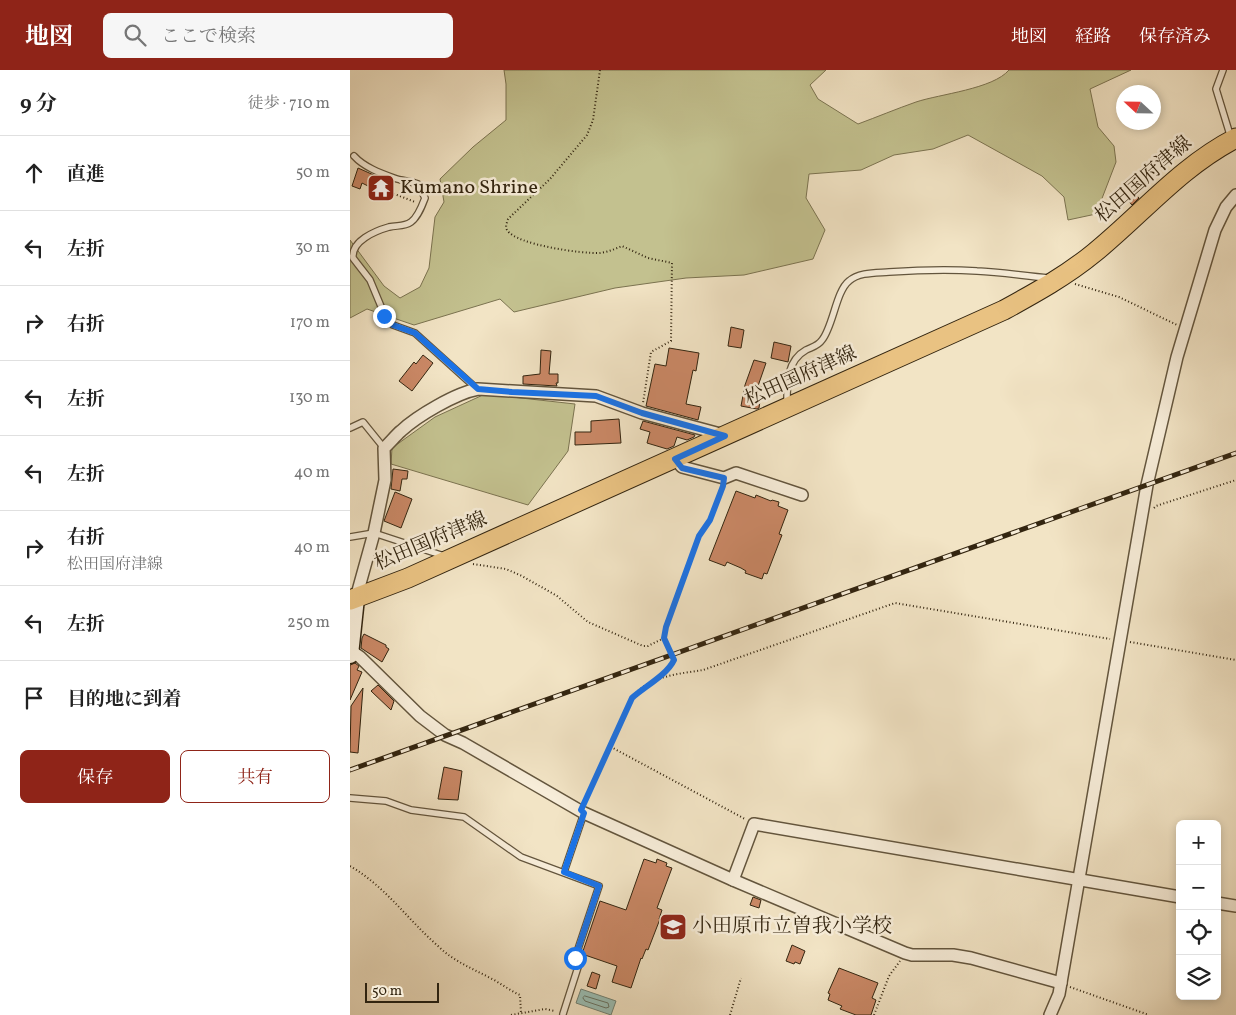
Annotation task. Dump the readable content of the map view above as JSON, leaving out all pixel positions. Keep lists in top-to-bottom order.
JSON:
{
  "streets": {
    "main road": ["松田国府津線"]
  },
  "places": {
    "temple": ["Kumano Shrine"],
    "school or university": ["小田原市立曽我小学校"]
  },
  "scale_bar": "50 m",
  "north": "left",
  "page": {
    "header": "地図",
    "search": "ここで検索",
    "nav": ["地図", "経路", "保存済み"],
    "heading": ["9 分", "徒歩 · 710 m"],
    "list": [
      ["直進", "50 m"],
      ["左折", "30 m"],
      ["右折", "170 m"],
      ["左折", "130 m"],
      ["左折", "40 m"],
      ["右折", "松田国府津線", "40 m"],
      ["左折", "250 m"],
      "目的地に到着"
    ],
    "buttons": ["保存", "共有"],
    "map_buttons": ["+", "−"],
    "scale": "50 m"
  }
}
